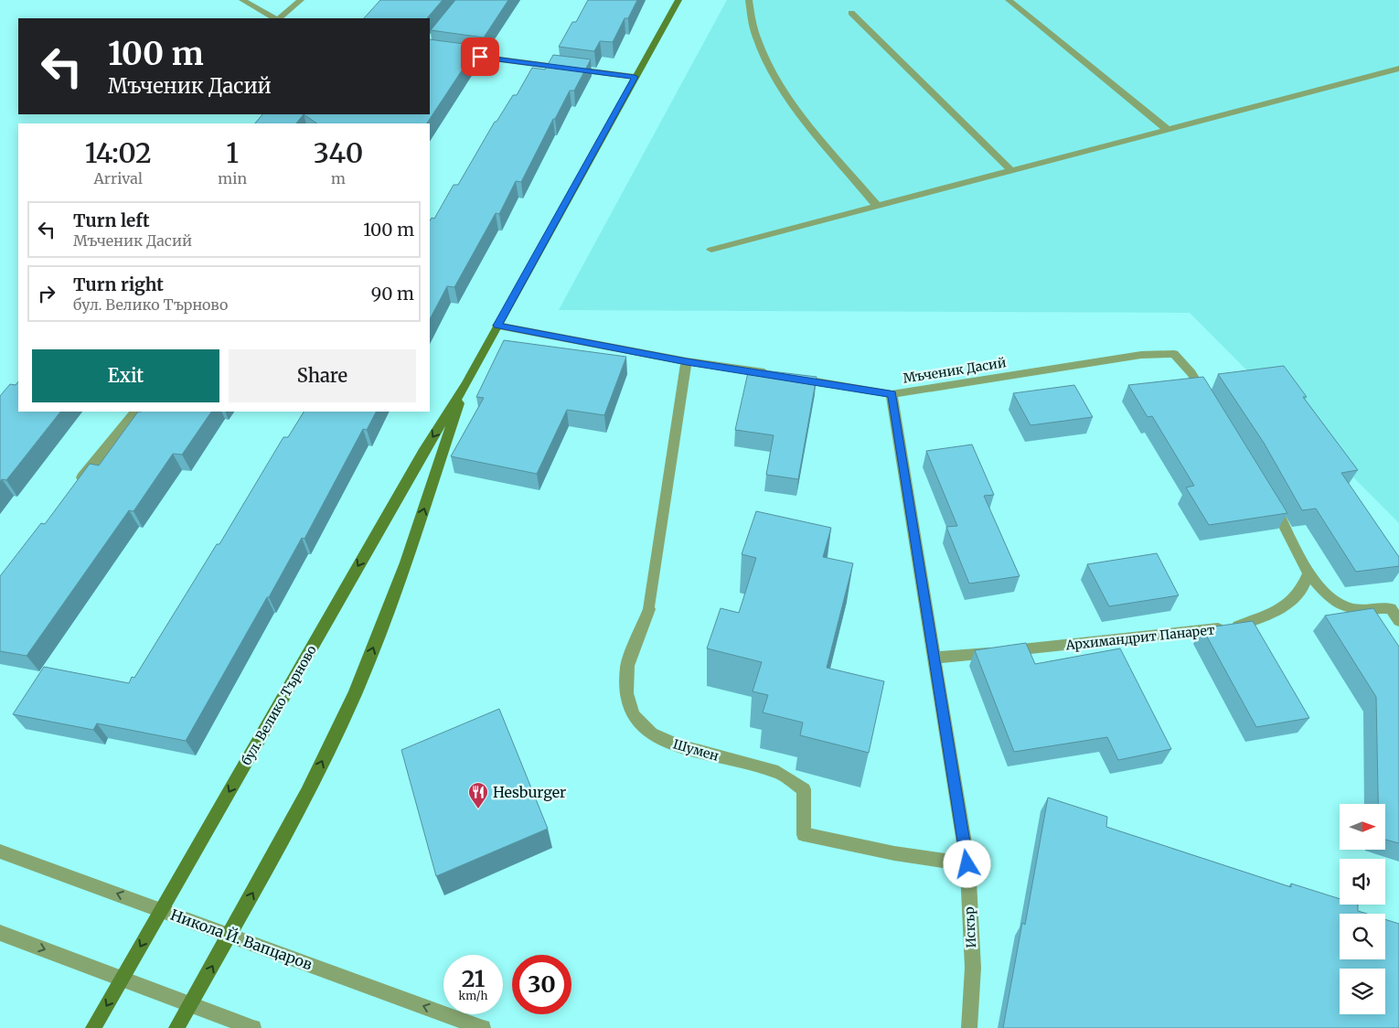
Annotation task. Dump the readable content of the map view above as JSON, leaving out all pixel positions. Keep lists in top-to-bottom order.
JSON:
{
  "streets": {
    "main road": ["бул. Велико Търново"],
    "street": [
      "Мъченик Дасий",
      "Архимандрит Панарет",
      "Шумен",
      "Искър",
      "Никола Й. Вапцаров"
    ]
  },
  "crossings": [
    ["Мъченик Дасий", "бул. Велико Търново"],
    ["Мъченик Дасий", "Шумен"],
    ["Мъченик Дасий", "Искър"],
    ["Архимандрит Панарет", "Искър"],
    ["бул. Велико Търново", "Никола Й. Вапцаров"],
    ["Шумен", "Искър"]
  ],
  "places": {
    "restaurant": ["Hesburger"]
  },
  "north": "right",
  "page": {
    "turn": ["100 m", "Мъченик Дасий"],
    "eta": [
      "14:02",
      "Arrival",
      "1",
      "min",
      "340",
      "m"
    ],
    "list": [
      {
        "name": "Turn left",
        "note": "Мъченик Дасий",
        "value": "100 m"
      },
      {
        "name": "Turn right",
        "note": "бул. Велико Търново",
        "value": "90 m"
      }
    ],
    "buttons": ["Exit", "Share"],
    "speed": "21 km/h",
    "limit": "30"
  }
}
